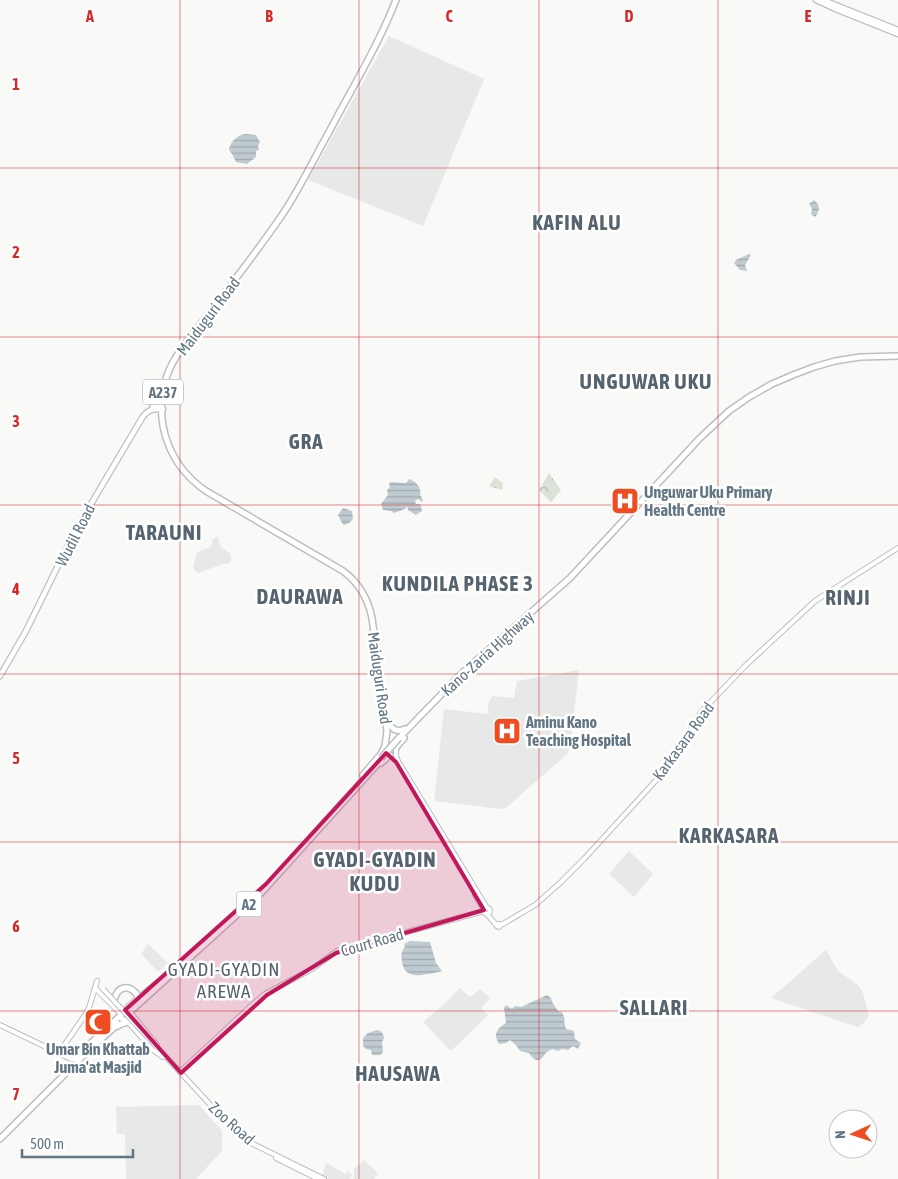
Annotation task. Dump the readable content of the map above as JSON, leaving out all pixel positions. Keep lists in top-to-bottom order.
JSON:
{
  "streets": {
    "highway": [
      "Maiduguri Road",
      "A237",
      "Kano-Zaria Highway",
      "A2"
    ],
    "main road": [
      "Wudil Road",
      "Karkasara Road",
      "Court Road",
      "Zoo Road"
    ]
  },
  "crossings": [
    ["Maiduguri Road", "Kano-Zaria Highway"],
    ["Maiduguri Road", "A2"],
    ["Kano-Zaria Highway", "A2"],
    ["Karkasara Road", "Court Road"],
    ["Court Road", "Zoo Road"]
  ],
  "districts": [
    "KAFIN ALU",
    "UNGUWAR UKU",
    "GRA",
    "TARAUNI",
    "KUNDILA PHASE 3",
    "DAURAWA",
    "RINJI",
    "KARKASARA",
    "GYADI-GYADIN KUDU",
    "GYADI-GYADIN AREWA",
    "SALLARI",
    "HAUSAWA"
  ],
  "places": {
    "hospital": ["Unguwar Uku Primary Health Centre", "Aminu Kano Teaching Hospital"],
    "mosque": ["Umar Bin Khattab Juma'at Masjid"]
  },
  "scale_bar": "500 m",
  "north": "left",
  "grid": {
    "columns": [
      "A",
      "B",
      "C",
      "D",
      "E"
    ],
    "rows": [
      "1",
      "2",
      "3",
      "4",
      "5",
      "6",
      "7"
    ]
  }
}
